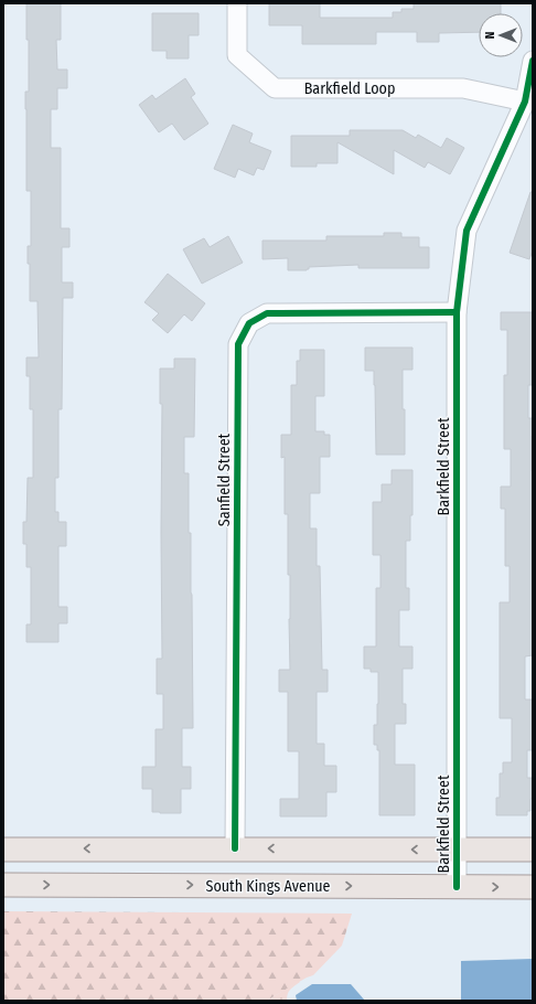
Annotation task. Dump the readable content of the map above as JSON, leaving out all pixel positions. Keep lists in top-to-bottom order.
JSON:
{
  "streets": {
    "main road": ["South Kings Avenue"],
    "street": ["Barkfield Loop", "Barkfield Street", "Sanfield Street"]
  },
  "crossings": [
    ["Barkfield Loop", "Barkfield Street"],
    ["Barkfield Street", "Sanfield Street"],
    ["Barkfield Street", "South Kings Avenue"]
  ],
  "north": "left"
}
